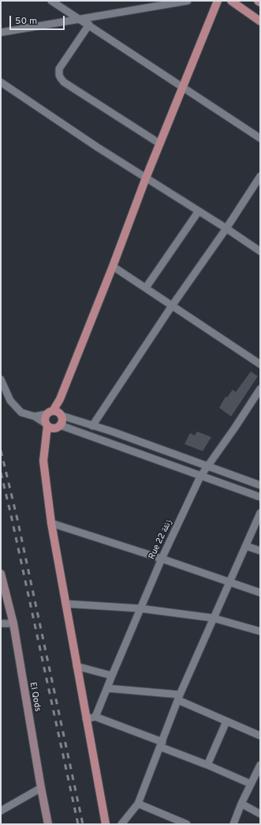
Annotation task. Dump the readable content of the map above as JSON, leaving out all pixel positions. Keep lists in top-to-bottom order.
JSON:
{
  "streets": {
    "street": ["Rue 22 زنقة", "El Qods"]
  },
  "scale_bar": "50 m"
}
